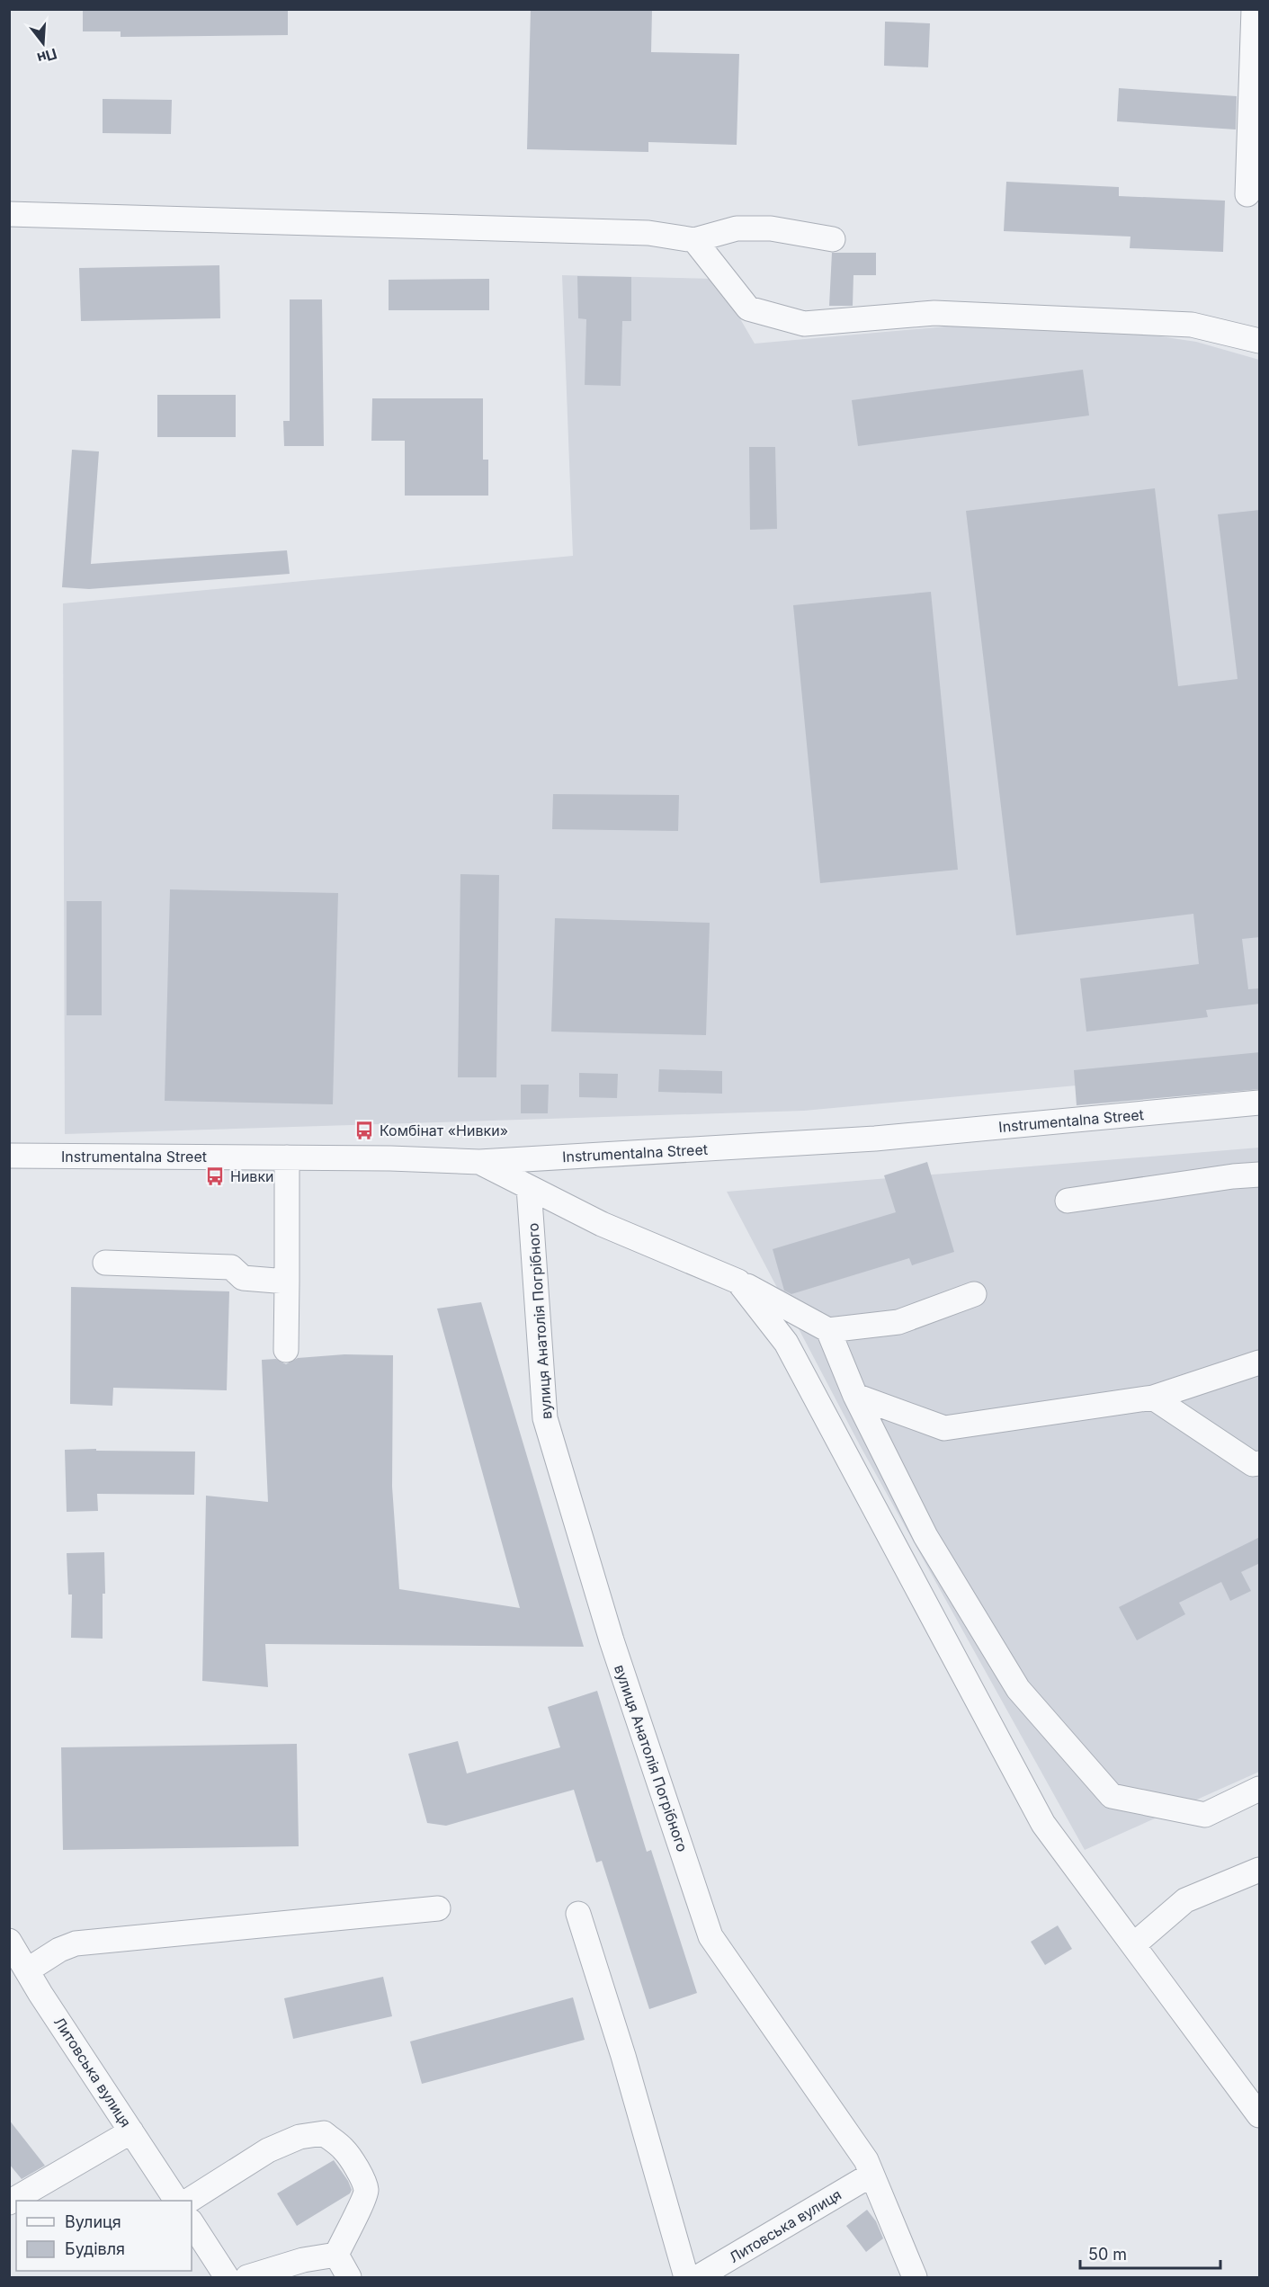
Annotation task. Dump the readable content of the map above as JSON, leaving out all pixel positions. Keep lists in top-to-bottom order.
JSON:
{
  "streets": {
    "street": ["Instrumentalna Street", "вулиця Анатолія Погрібного", "Литовська вулиця"]
  },
  "crossings": [
    ["вулиця Анатолія Погрібного", "Литовська вулиця"]
  ],
  "places": {
    "bus stop": ["Комбінат «Нивки»", "Нивки"]
  },
  "legend": ["Вулиця", "Будівля"],
  "scale_bar": "50 m",
  "north": "bottom"
}
